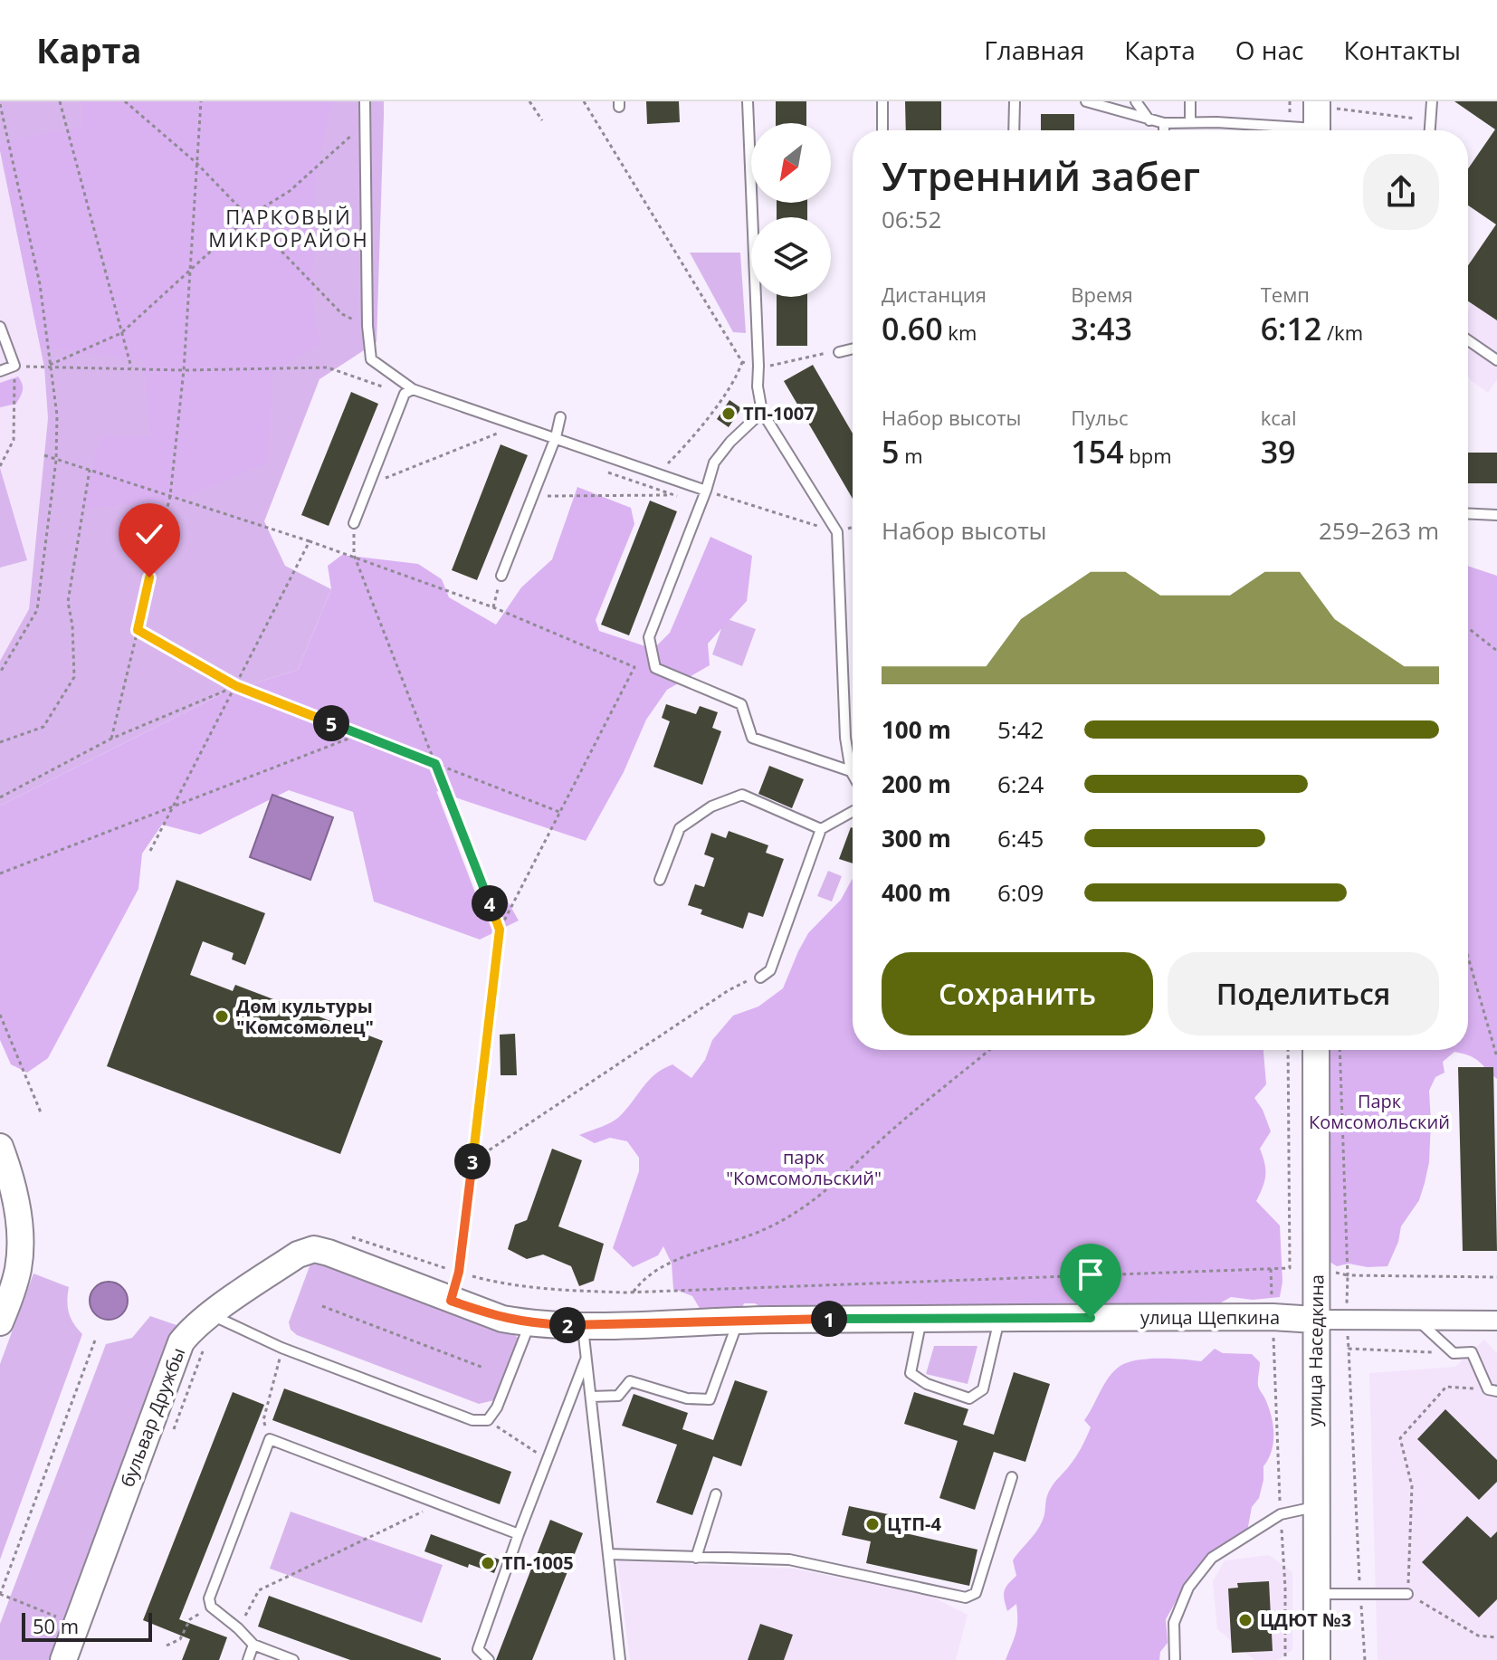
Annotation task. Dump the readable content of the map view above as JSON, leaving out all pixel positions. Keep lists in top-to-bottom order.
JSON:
{
  "streets": {
    "main road": ["улица Щепкина", "улица Наседкина", "бульвар Дружбы"]
  },
  "crossings": [
    ["улица Щепкина", "улица Наседкина"],
    ["улица Щепкина", "бульвар Дружбы"]
  ],
  "districts": ["ПАРКОВЫЙ МИКРОРАЙОН"],
  "parks": ["Парк Комсомольский", "парк \"Комсомольский\""],
  "places": [
    "ТП-1007",
    "Дом культуры \"Комсомолец\"",
    "ЦТП-4",
    "ТП-1005",
    "ЦДЮТ №3"
  ],
  "scale_bar": "50 m",
  "north": "bottom left",
  "page": {
    "header": "Карта",
    "nav": [
      "Главная",
      "Карта",
      "О нас",
      "Контакты"
    ],
    "heading": ["Утренний забег", "06:52"],
    "stats": [
      ["Дистанция", "0.60 km"],
      ["Время", "3:43"],
      ["Темп", "6:12 /km"],
      ["Набор высоты", "5 m"],
      ["Пульс", "154 bpm"],
      ["kcal", "39"]
    ],
    "chart": ["Набор высоты", "259–263 m"],
    "list": [
      {
        "name": "100 m",
        "note": "5:42"
      },
      {
        "name": "200 m",
        "note": "6:24"
      },
      {
        "name": "300 m",
        "note": "6:45"
      },
      {
        "name": "400 m",
        "note": "6:09"
      }
    ],
    "pins": [
      "5",
      "4",
      "3",
      "1",
      "2"
    ],
    "buttons": ["Сохранить", "Поделиться"],
    "scale": "50 m"
  }
}
